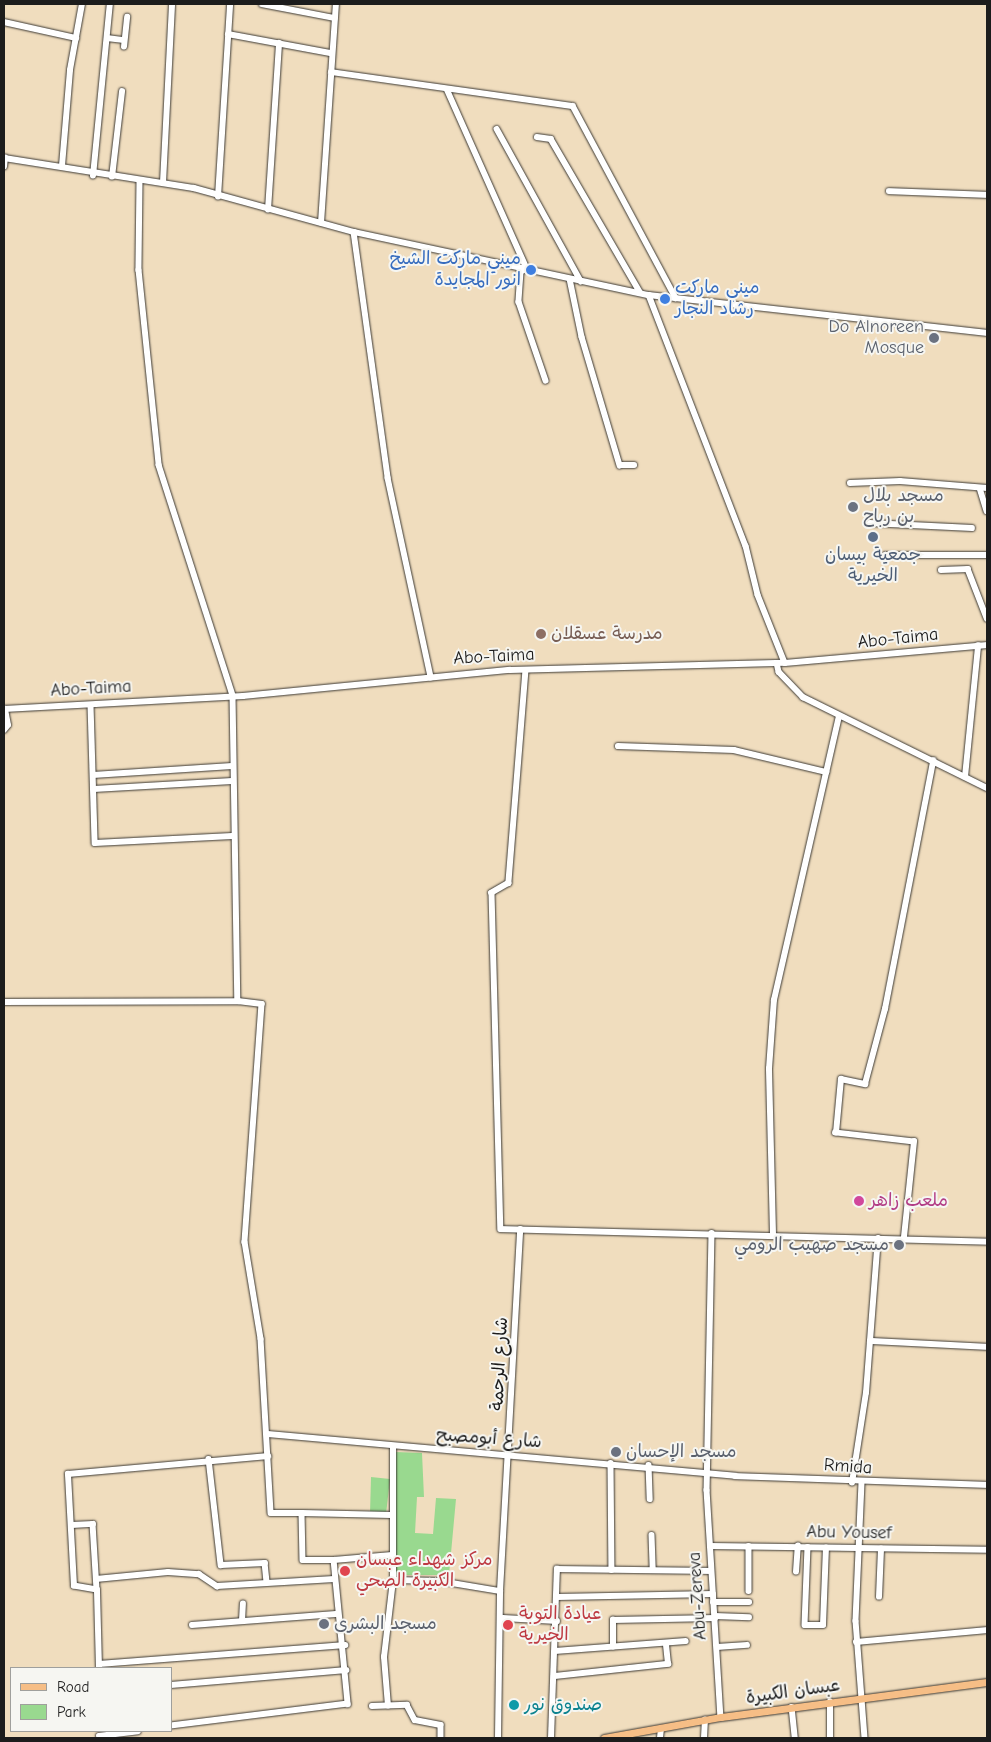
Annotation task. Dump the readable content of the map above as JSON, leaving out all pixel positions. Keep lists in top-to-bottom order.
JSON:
{
  "streets": {
    "main road": ["عبسان الكبيرة"],
    "street": [
      "Abo-Taima",
      "شارع الرحمة",
      "شارع أبومصبح",
      "Rmida",
      "Abu Yousef",
      "Abu-Zereva"
    ]
  },
  "crossings": [
    ["شارع الرحمة", "شارع أبومصبح"],
    ["شارع أبومصبح", "Rmida"],
    ["شارع أبومصبح", "Abu-Zereva"],
    ["Rmida", "Abu-Zereva"],
    ["Abu Yousef", "Abu-Zereva"],
    ["Abu-Zereva", "عبسان الكبيرة"]
  ],
  "places": [
    "ميني ماركت الشيخ انور المجايدة",
    "ميني ماركت رشاد النجار",
    "Do Alnoreen Mosque",
    "مسجد بلال بن رباح",
    "جمعية بيسان الخيرية",
    "مدرسة عسقلان",
    "ملعب زاهر",
    "مسجد صهيب الرومي",
    "مسجد الإحسان",
    "مركز شهداء عبسان الكبيرة الصحي",
    "مسجد البشرى",
    "عيادة التوبة الخيرية",
    "صندوق نور"
  ],
  "legend": ["Road", "Park"]
}
